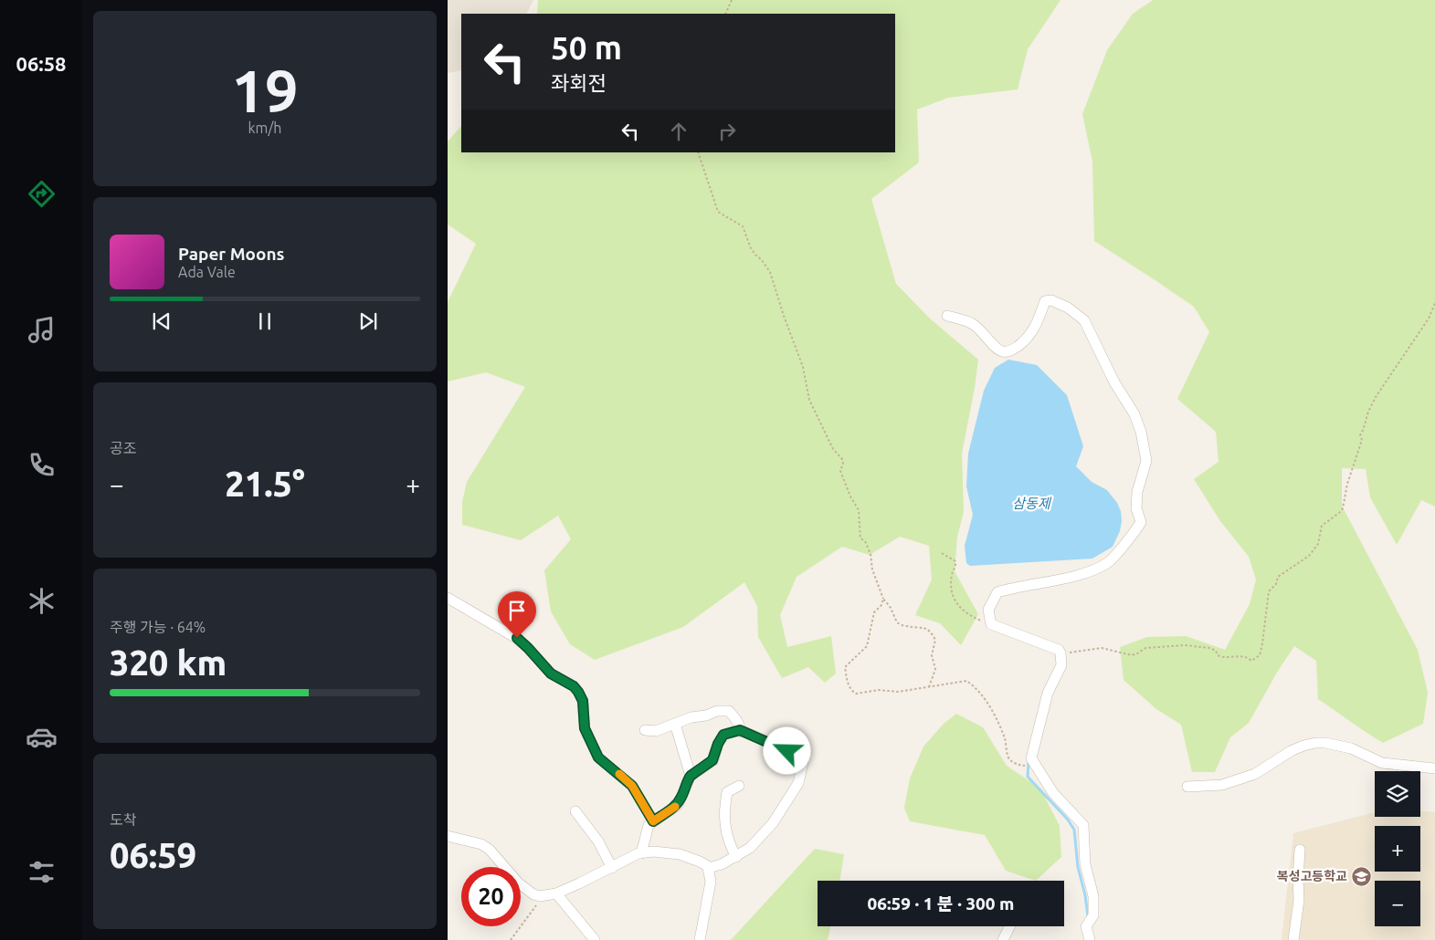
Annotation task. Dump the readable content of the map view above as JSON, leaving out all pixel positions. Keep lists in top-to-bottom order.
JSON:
{
  "water": ["삼동제"],
  "places": {
    "school or university": ["복성고등학교"]
  },
  "page": {
    "tabs": "06:58",
    "tile": [
      ["19", "km/h"],
      "공조",
      ["주행 가능 · 64%", "320 km"],
      ["도착", "06:59"]
    ],
    "turn": ["50 m", "좌회전"],
    "song": ["Paper Moons", "Ada Vale"],
    "heat": ["−", "21.5°", "+"],
    "map_buttons": ["+", "−"],
    "limit": "20",
    "trip": "06:59 · 1 분 · 300 m"
  }
}
